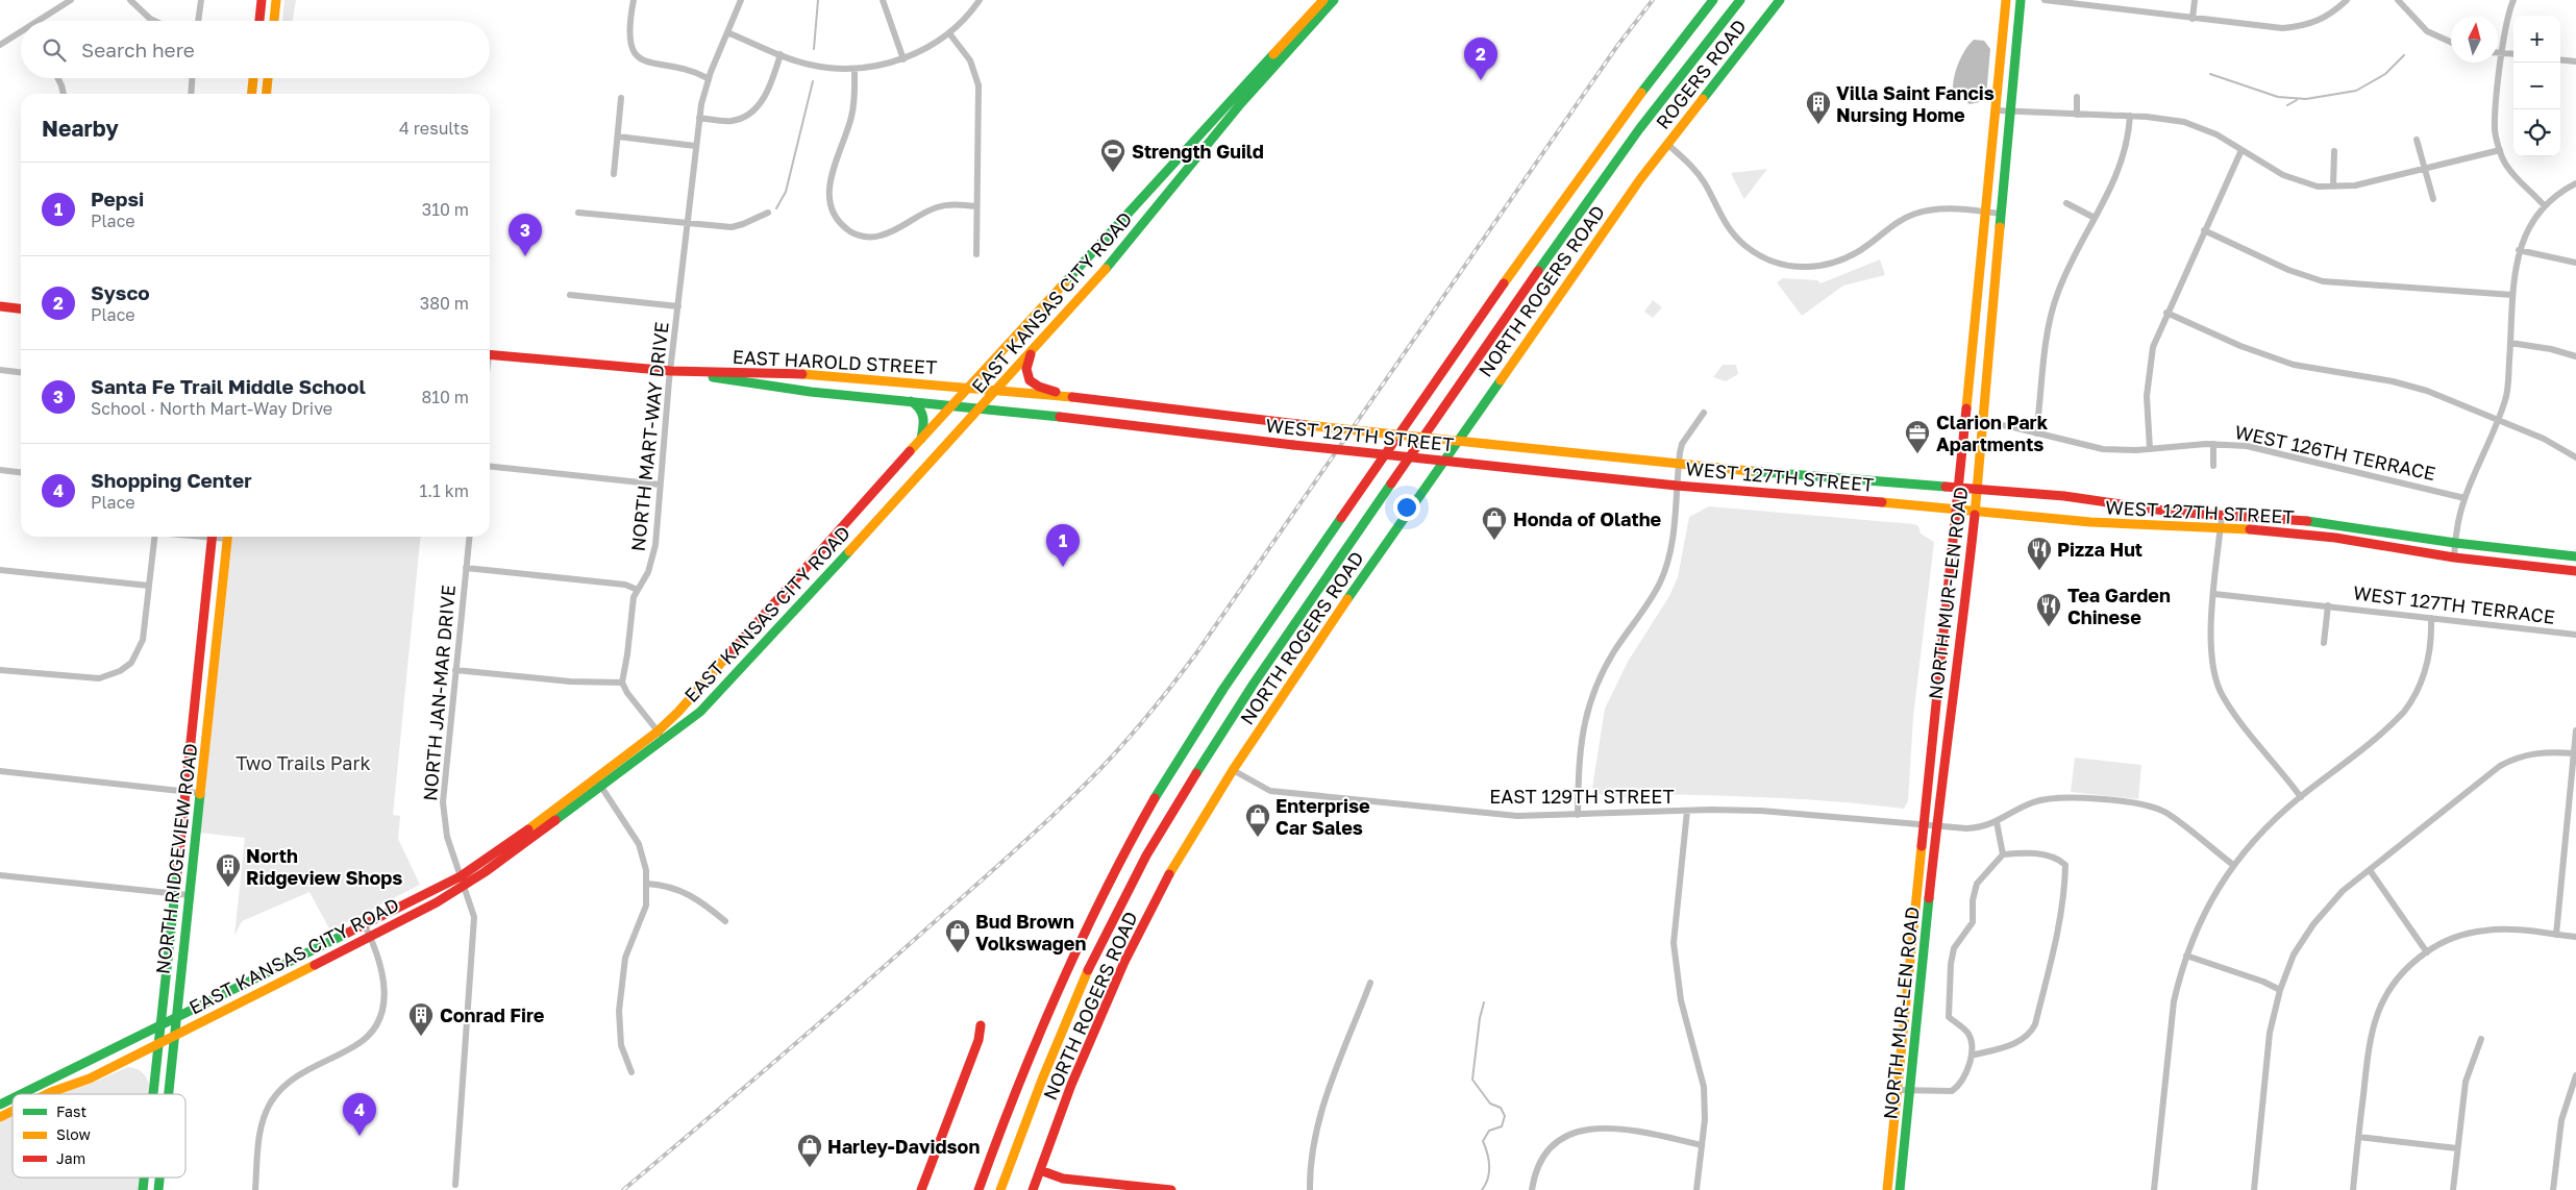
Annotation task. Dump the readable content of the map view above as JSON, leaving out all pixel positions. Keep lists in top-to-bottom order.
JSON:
{
  "streets": {
    "main road": [
      "ROGERS ROAD",
      "NORTH ROGERS ROAD",
      "EAST KANSAS CITY ROAD",
      "EAST HAROLD STREET",
      "WEST 127TH STREET",
      "NORTH MUR-LEN ROAD",
      "NORTH RIDGEVIEW ROAD"
    ],
    "street": [
      "NORTH MART-WAY DRIVE",
      "WEST 126TH TERRACE",
      "WEST 127TH TERRACE",
      "NORTH JAN-MAR DRIVE",
      "EAST 129TH STREET"
    ]
  },
  "crossings": [
    ["ROGERS ROAD", "NORTH ROGERS ROAD"],
    ["NORTH ROGERS ROAD", "EAST 129TH STREET"],
    ["EAST KANSAS CITY ROAD", "EAST HAROLD STREET"],
    ["EAST KANSAS CITY ROAD", "WEST 127TH STREET"],
    ["EAST KANSAS CITY ROAD", "NORTH JAN-MAR DRIVE"],
    ["EAST KANSAS CITY ROAD", "NORTH RIDGEVIEW ROAD"],
    ["EAST HAROLD STREET", "WEST 127TH STREET"],
    ["EAST HAROLD STREET", "NORTH MART-WAY DRIVE"],
    ["WEST 127TH STREET", "NORTH MUR-LEN ROAD"],
    ["WEST 126TH TERRACE", "NORTH MUR-LEN ROAD"],
    ["NORTH MUR-LEN ROAD", "EAST 129TH STREET"]
  ],
  "parks": ["Two Trails Park"],
  "places": {
    "building": ["Villa Saint Fancis Nursing Home", "North Ridgeview Shops", "Conrad Fire"],
    "sports": ["Strength Guild"],
    "office": ["Clarion Park Apartments"],
    "shop": [
      "Honda of Olathe",
      "Enterprise Car Sales",
      "Bud Brown Volkswagen",
      "Harley-Davidson"
    ],
    "restaurant": ["Pizza Hut", "Tea Garden Chinese"]
  },
  "legend": ["Fast", "Slow", "Jam"],
  "north": "top",
  "page": {
    "map_buttons": ["+", "−"],
    "search": "Search here",
    "pins": [
      "2",
      "3",
      "1",
      "4"
    ],
    "heading": ["Nearby", "4 results"],
    "list": [
      {
        "mark": "1",
        "name": "Pepsi",
        "note": "Place",
        "value": "310 m"
      },
      {
        "mark": "2",
        "name": "Sysco",
        "note": "Place",
        "value": "380 m"
      },
      {
        "mark": "3",
        "name": "Santa Fe Trail Middle School",
        "note": "School · North Mart-Way Drive",
        "value": "810 m"
      },
      {
        "mark": "4",
        "name": "Shopping Center",
        "note": "Place",
        "value": "1.1 km"
      }
    ]
  }
}
